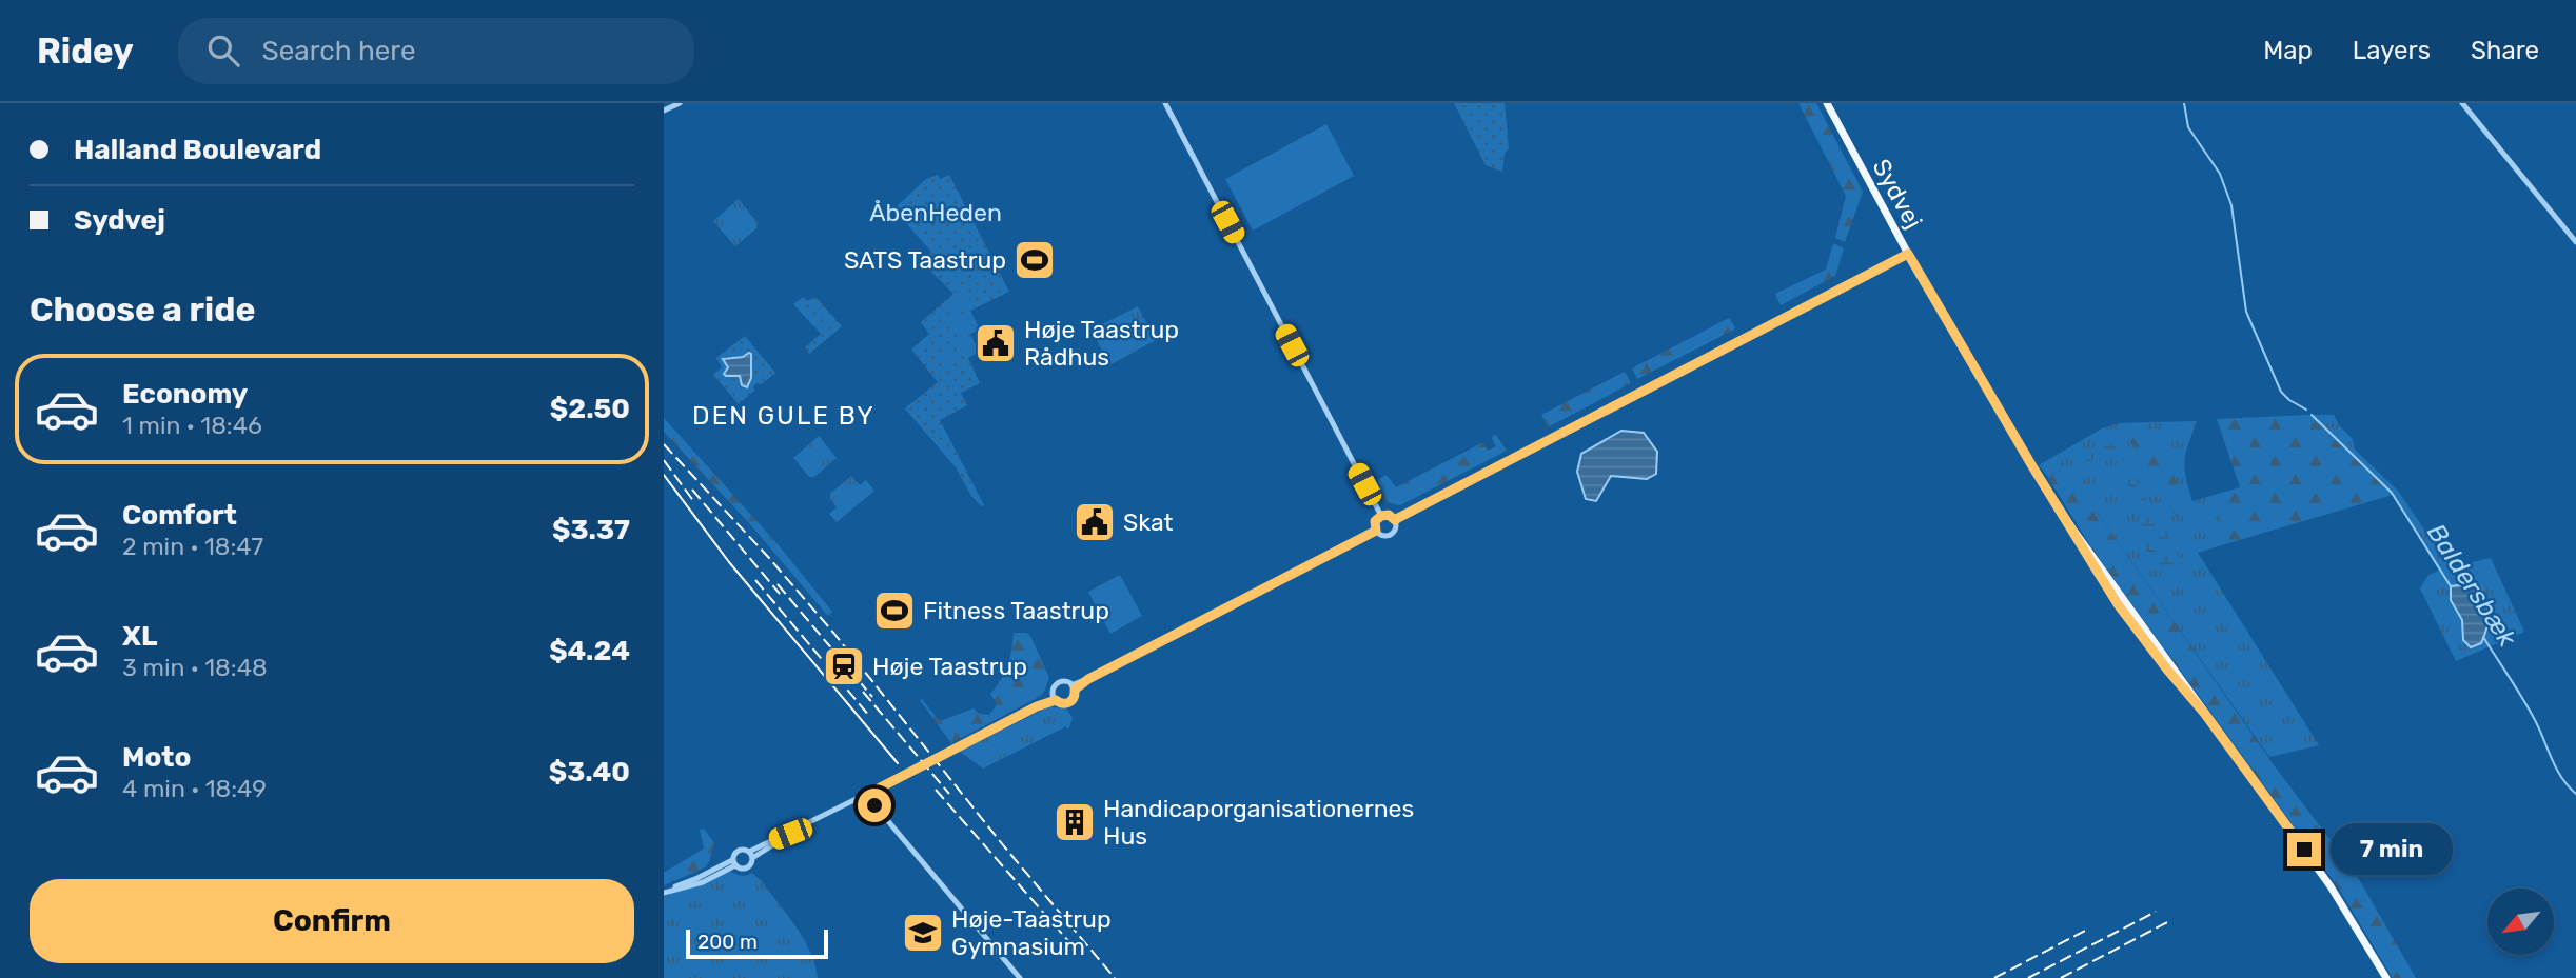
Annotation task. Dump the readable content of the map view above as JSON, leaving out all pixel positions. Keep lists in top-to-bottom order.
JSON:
{
  "streets": {
    "main road": ["Sydvej"]
  },
  "districts": ["DEN GULE BY"],
  "water": ["Baldersbæk"],
  "parks": ["ÅbenHeden"],
  "places": {
    "sports": ["SATS Taastrup", "Fitness Taastrup"],
    "public building": ["Høje Taastrup Rådhus", "Skat"],
    "station": ["Høje Taastrup"],
    "building": ["Handicaporganisationernes Hus"],
    "school or university": ["Høje-Taastrup Gymnasium"]
  },
  "scale_bar": "200 m",
  "north": "bottom left",
  "page": {
    "header": "Ridey",
    "search": "Search here",
    "nav": ["Map", "Layers", "Share"],
    "banner": ["Halland Boulevard", "Sydvej"],
    "heading": "Choose a ride",
    "list": [
      {
        "name": "Economy",
        "note": "1 min · 18:46",
        "value": "$2.50"
      },
      {
        "name": "Comfort",
        "note": "2 min · 18:47",
        "value": "$3.37"
      },
      {
        "name": "XL",
        "note": "3 min · 18:48",
        "value": "$4.24"
      },
      {
        "name": "Moto",
        "note": "4 min · 18:49",
        "value": "$3.40"
      }
    ],
    "bubble": "7 min",
    "buttons": "Confirm",
    "scale": "200 m"
  }
}
